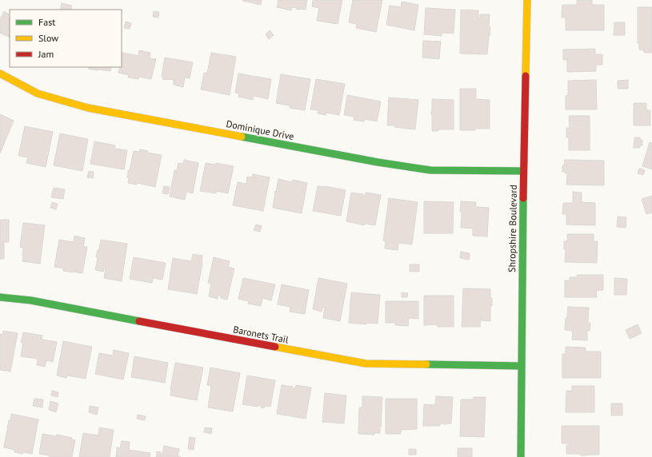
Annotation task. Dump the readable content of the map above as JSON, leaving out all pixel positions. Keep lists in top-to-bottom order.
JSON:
{
  "streets": {
    "street": ["Dominique Drive", "Shropshire Boulevard", "Baronets Trail"]
  },
  "crossings": [
    ["Dominique Drive", "Shropshire Boulevard"],
    ["Shropshire Boulevard", "Baronets Trail"]
  ],
  "legend": ["Fast", "Slow", "Jam"]
}
